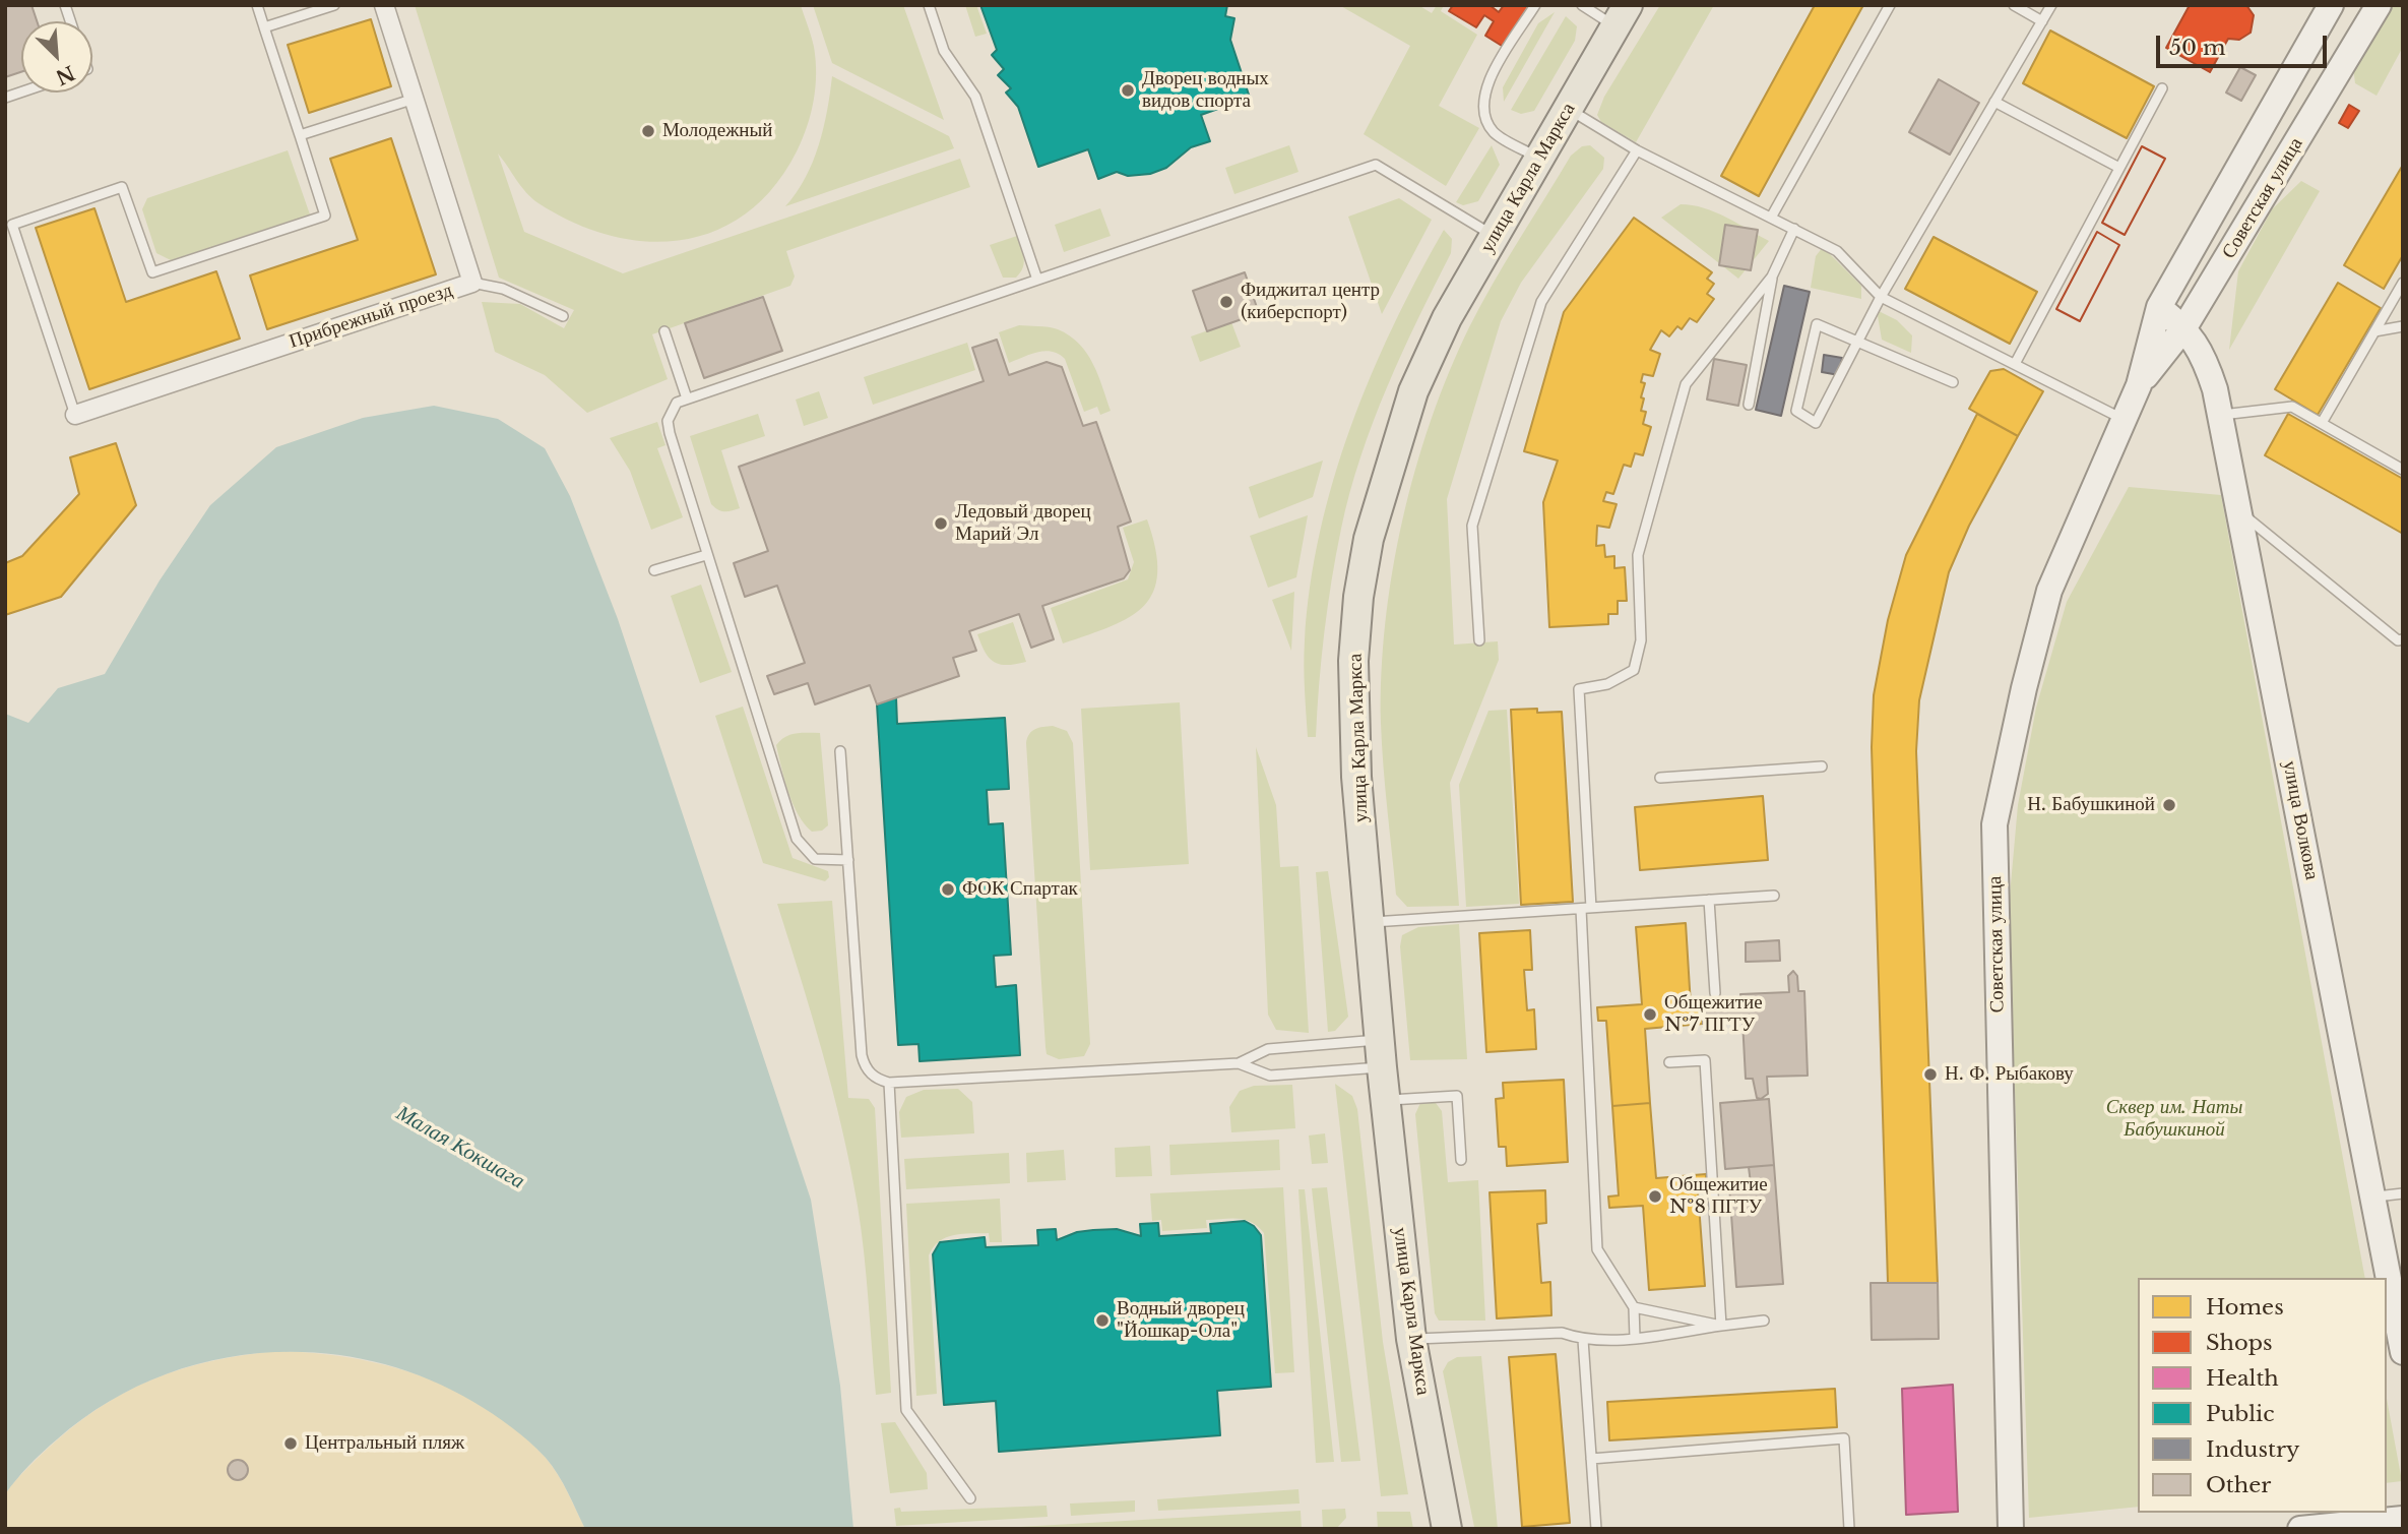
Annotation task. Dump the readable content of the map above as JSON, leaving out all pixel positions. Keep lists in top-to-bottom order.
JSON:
{
  "streets": {
    "main road": ["улица Карла Маркса"],
    "street": ["Советская улица", "Прибрежный проезд", "улица Волкова"]
  },
  "crossings": [
    ["Советская улица", "улица Волкова"]
  ],
  "water": ["Малая Кокшага"],
  "parks": ["Сквер им. Наты Бабушкиной"],
  "places": [
    "Дворец водных видов спорта",
    "Молодежный",
    "Фиджитал центр (киберспорт)",
    "Ледовый дворец Марий Эл",
    "Н. Бабушкиной",
    "ФОК Спартак",
    "Общежитие №7 ПГТУ",
    "Н. Ф. Рыбакову",
    "Общежитие №8 ПГТУ",
    "Водный дворец \"Йошкар-Ола\"",
    "Центральный пляж"
  ],
  "legend": [
    "Homes",
    "Shops",
    "Health",
    "Public",
    "Industry",
    "Other"
  ],
  "scale_bar": "50 m",
  "north": "bottom right"
}
